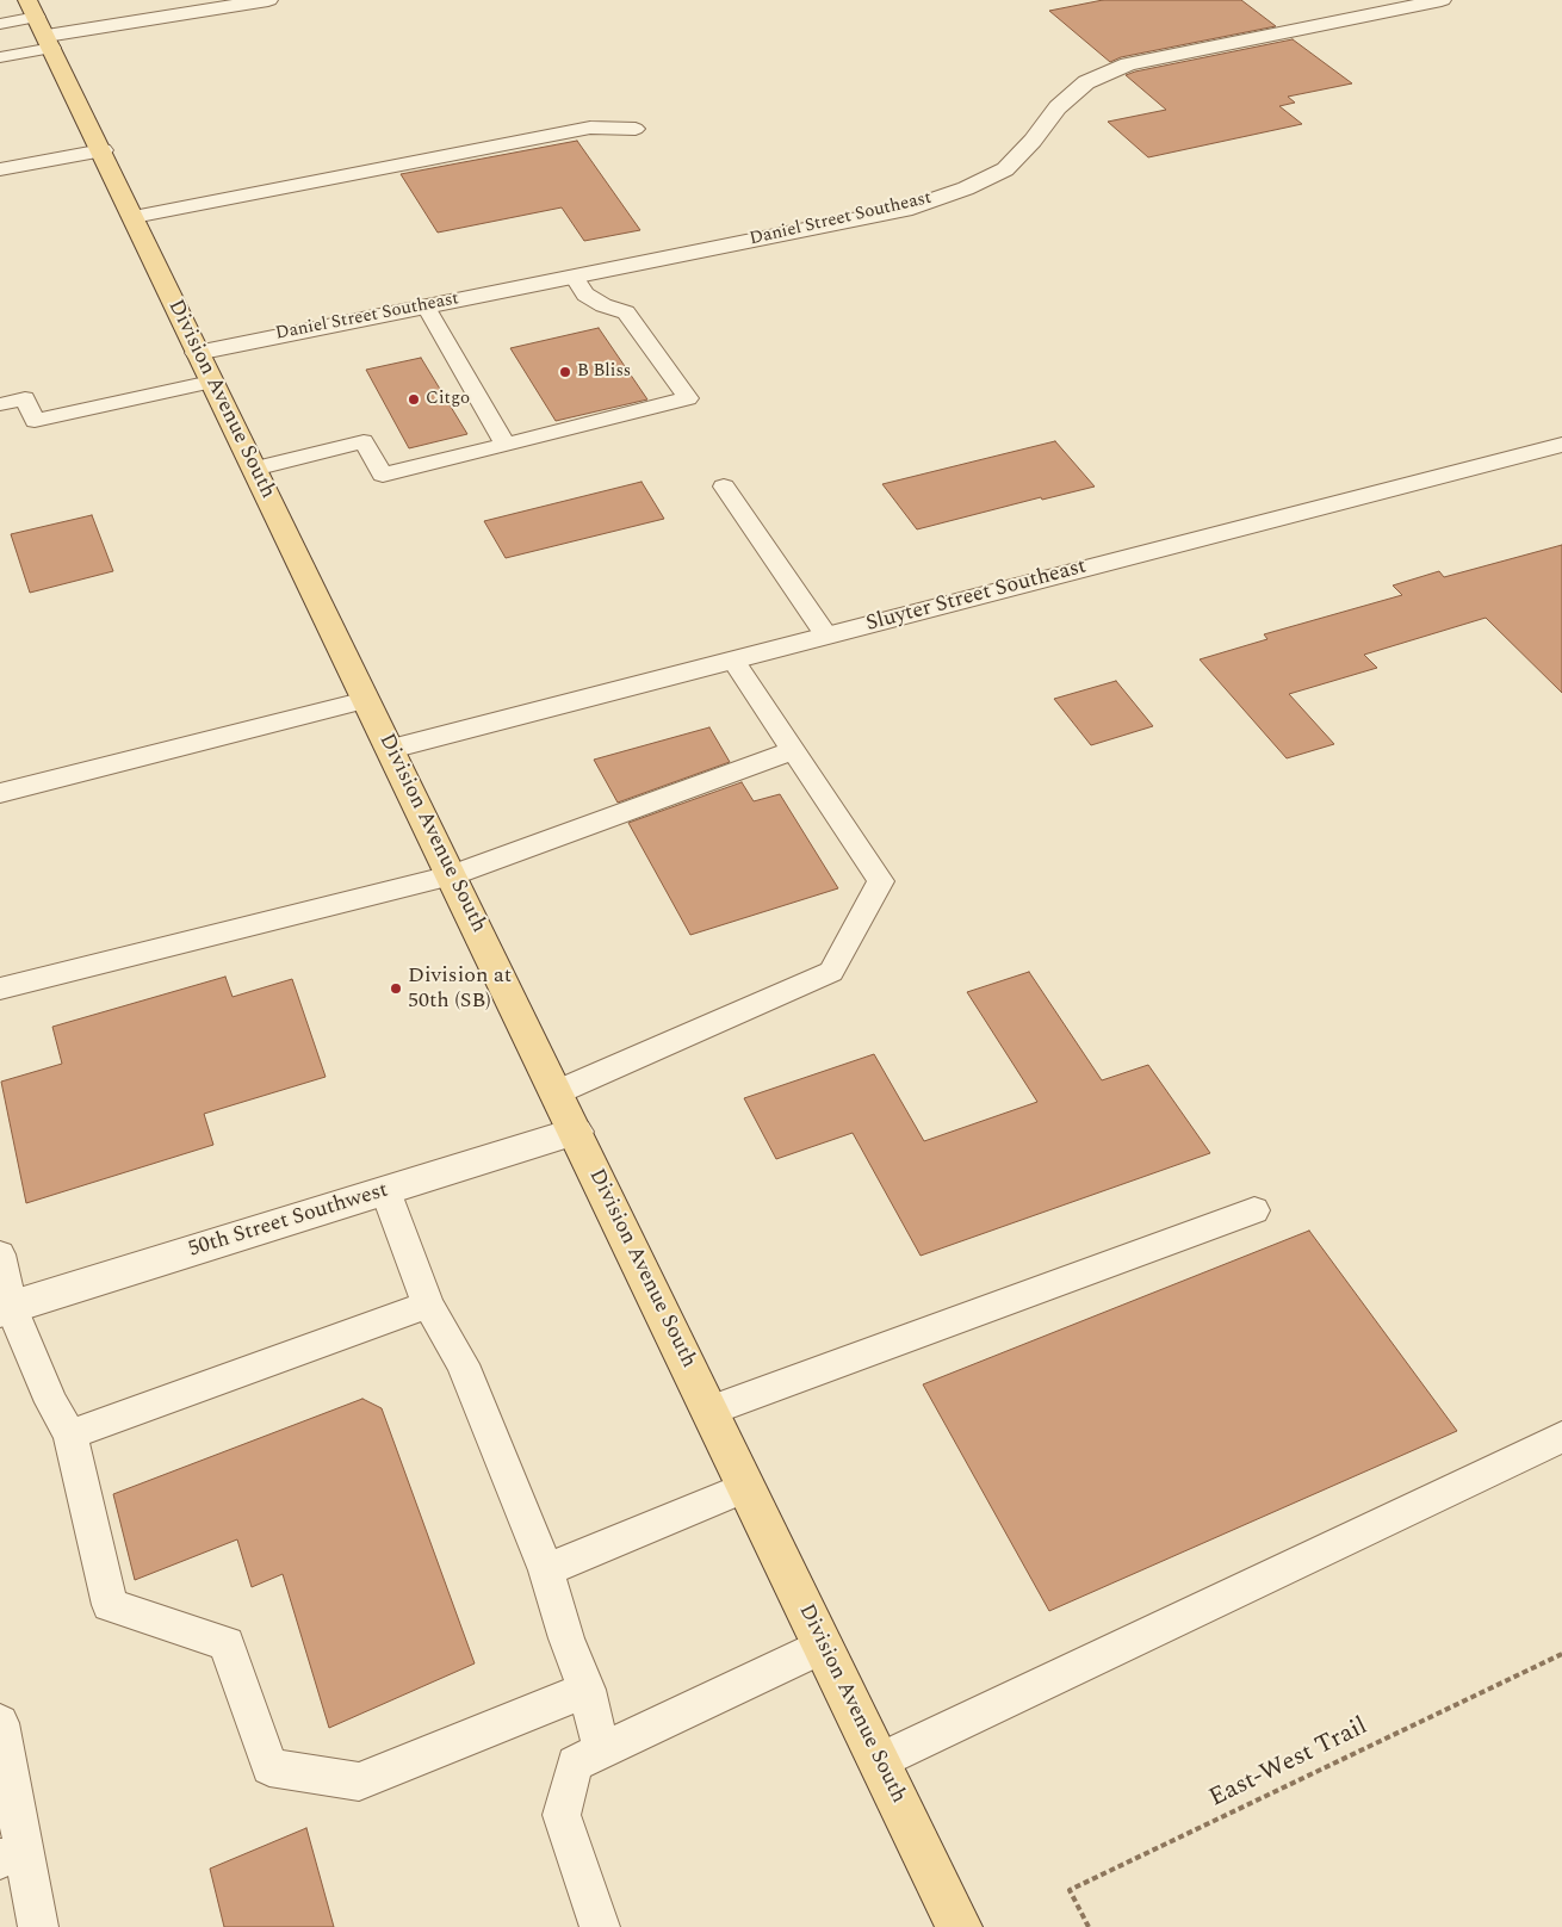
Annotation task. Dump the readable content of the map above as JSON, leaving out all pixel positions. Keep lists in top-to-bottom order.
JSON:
{
  "streets": {
    "main road": ["Division Avenue South"],
    "street": ["Daniel Street Southeast", "Sluyter Street Southeast", "50th Street Southwest"],
    "path": ["East-West Trail"]
  },
  "crossings": [
    ["Daniel Street Southeast", "Division Avenue South"],
    ["Division Avenue South", "Sluyter Street Southeast"],
    ["Division Avenue South", "50th Street Southwest"]
  ],
  "places": ["B Bliss", "Citgo", "Division at 50th (SB)"]
}
